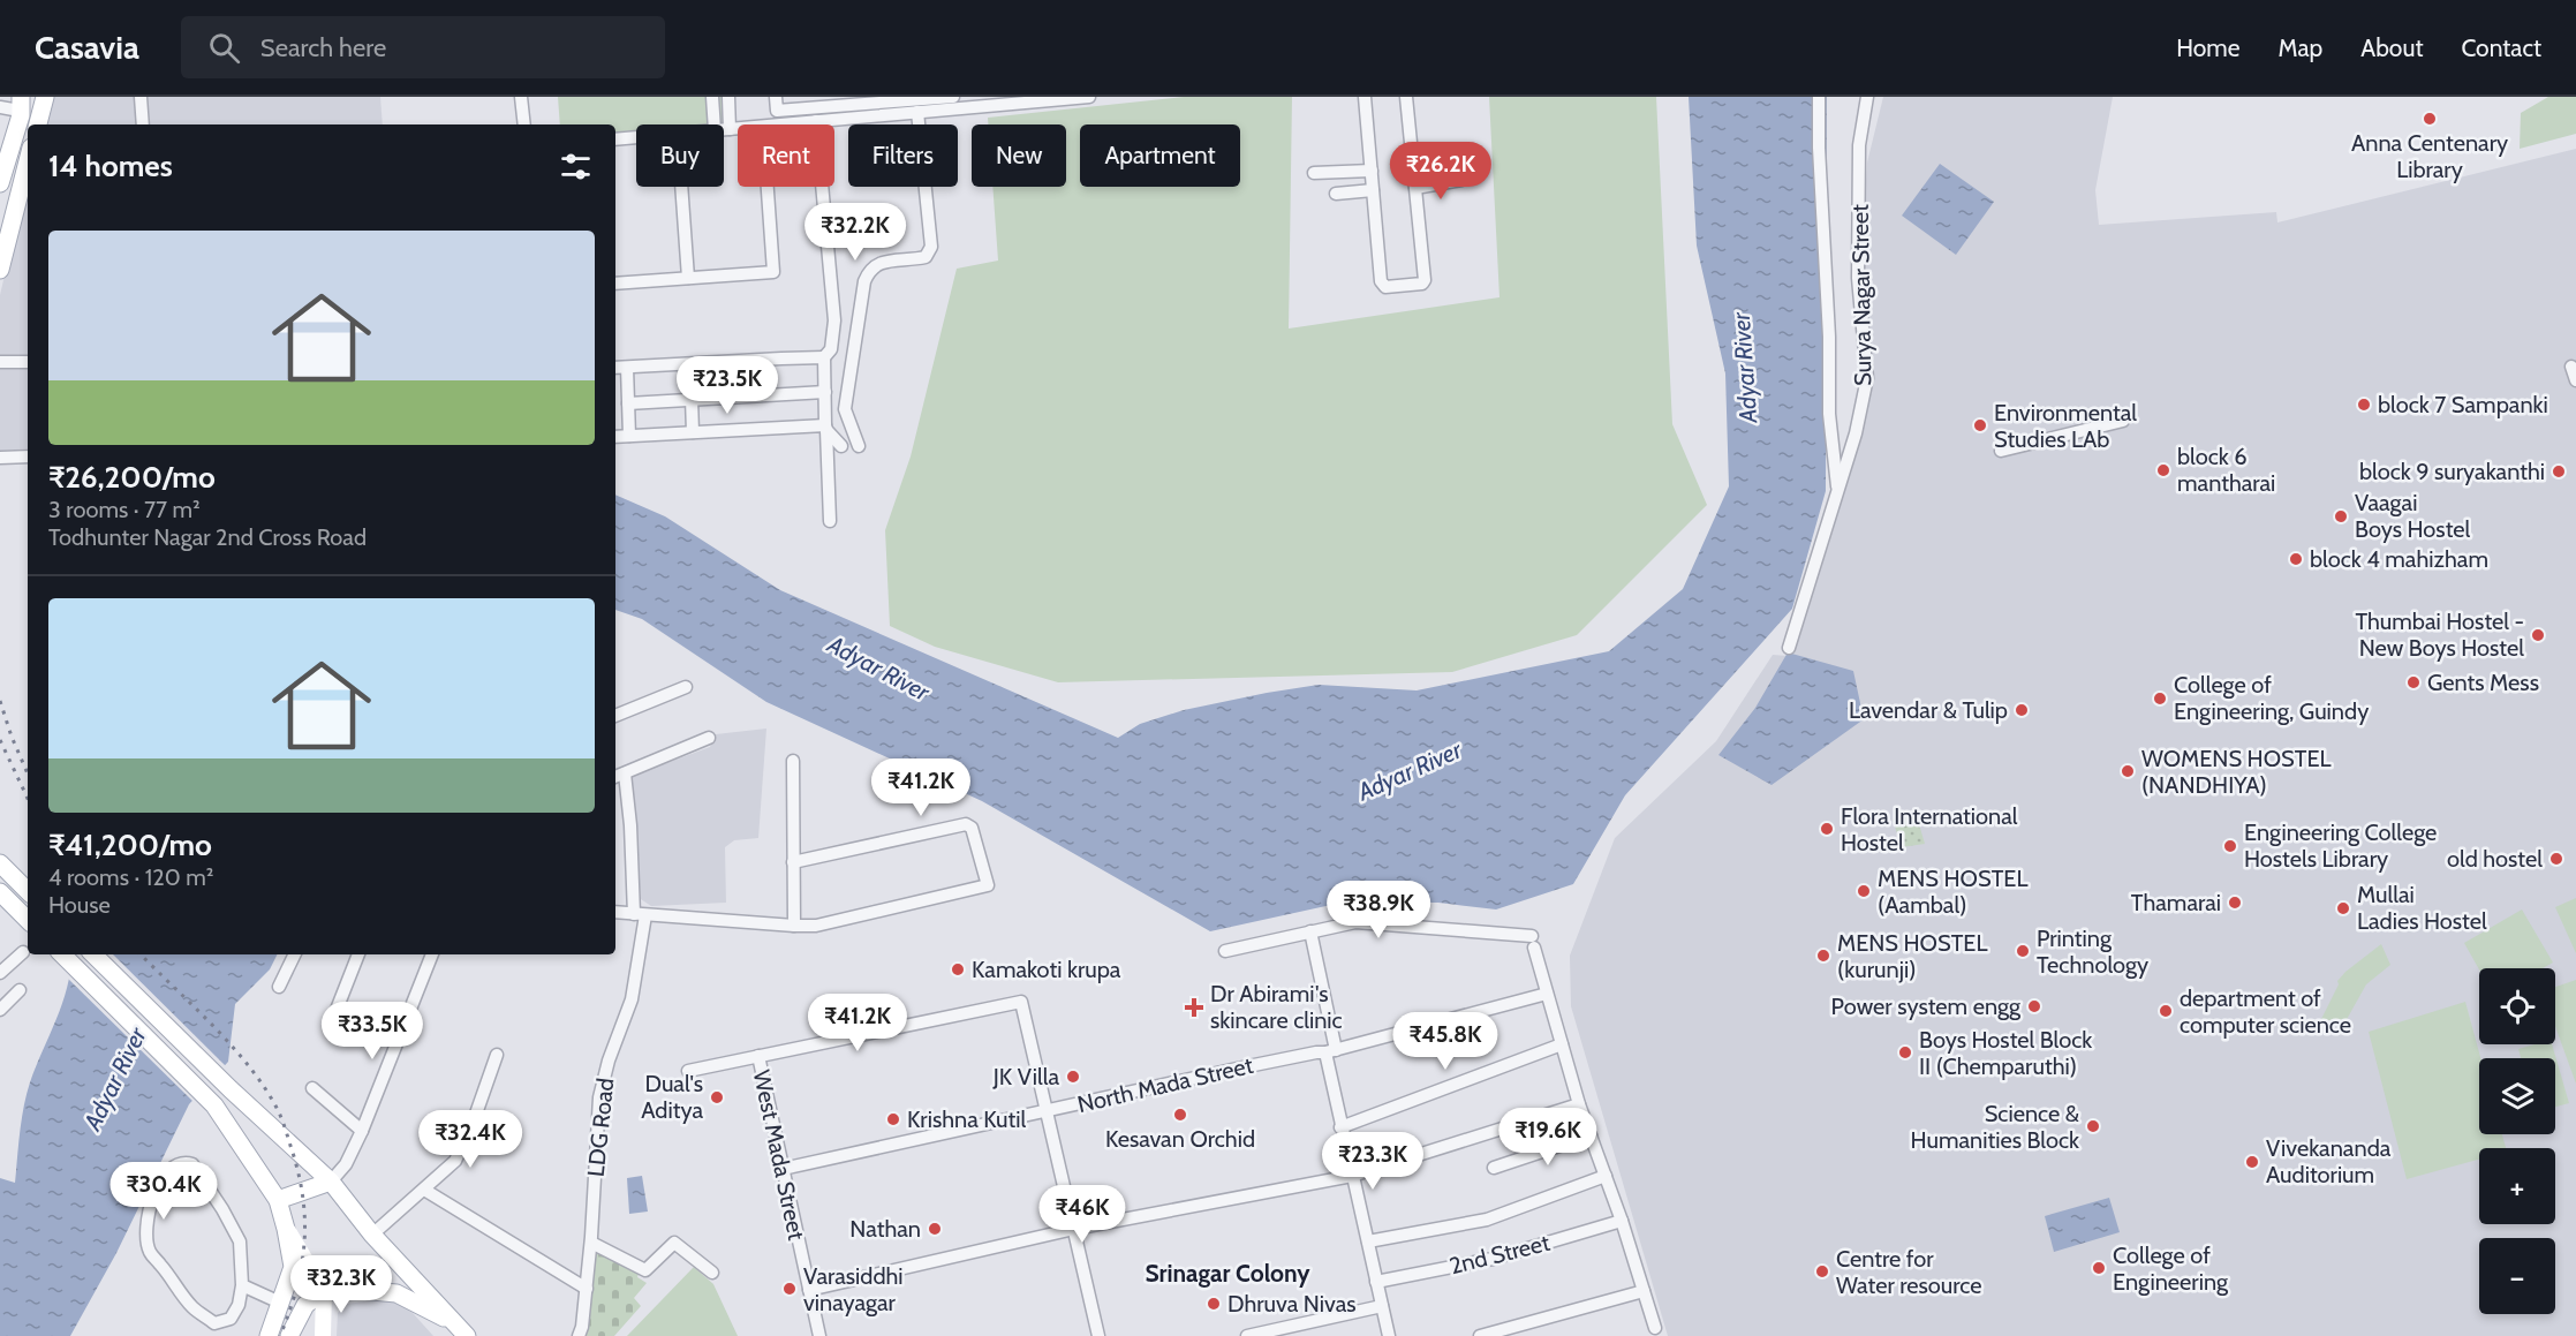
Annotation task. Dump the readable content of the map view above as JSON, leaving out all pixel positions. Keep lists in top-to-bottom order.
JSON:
{
  "streets": {
    "street": [
      "Surya Nagar Street",
      "North Mada Street",
      "LDG Road",
      "West Mada Street",
      "2nd Street"
    ]
  },
  "crossings": [
    ["North Mada Street", "West Mada Street"]
  ],
  "districts": ["Srinagar Colony"],
  "water": ["Adyar River"],
  "places": {
    "other": [
      "Anna Centenary Library",
      "block 7 Sampanki",
      "Environmental Studies LAb",
      "block 6 mantharai",
      "block 9 suryakanthi",
      "Vaagai Boys Hostel",
      "block 4 mahizham",
      "Thumbai Hostel - New Boys Hostel",
      "Gents Mess",
      "College of Engineering, Guindy",
      "Lavendar & Tulip",
      "WOMENS HOSTEL (NANDHIYA)",
      "Flora International Hostel",
      "Engineering College Hostels Library",
      "old hostel",
      "MENS HOSTEL (Aambal)",
      "Thamarai",
      "Mullai Ladies Hostel",
      "Printing Technology",
      "MENS HOSTEL (kurunji)",
      "Kamakoti krupa",
      "Power system engg",
      "department of computer science",
      "Boys Hostel Block II (Chemparuthi)",
      "JK Villa",
      "Dual's Aditya",
      "Kesavan Orchid",
      "Krishna Kutil",
      "Science & Humanities Block",
      "Vivekananda Auditorium",
      "Nathan",
      "College of Engineering",
      "Centre for Water resource",
      "Varasiddhi vinayagar",
      "Dhruva Nivas"
    ],
    "health": ["Dr Abirami's skincare clinic"]
  },
  "page": {
    "header": "Casavia",
    "search": "Search here",
    "nav": [
      "Home",
      "Map",
      "About",
      "Contact"
    ],
    "chip": [
      "Buy",
      "Rent",
      "Filters",
      "New",
      "Apartment"
    ],
    "heading": "14 homes",
    "price": [
      "₹26.2K",
      "₹32.2K",
      "₹23.5K",
      "₹41.2K",
      "₹38.9K",
      "₹41.2K",
      "₹33.5K",
      "₹45.8K",
      "₹19.6K",
      "₹32.4K",
      "₹23.3K",
      "₹30.4K",
      "₹46K",
      "₹32.3K"
    ],
    "list": [
      {
        "name": "₹26,200/mo",
        "note": "3 rooms · 77 m² · Todhunter Nagar 2nd Cross Road"
      },
      {
        "name": "₹41,200/mo",
        "note": "4 rooms · 120 m² · House"
      }
    ],
    "map_buttons": ["+", "−"]
  }
}
